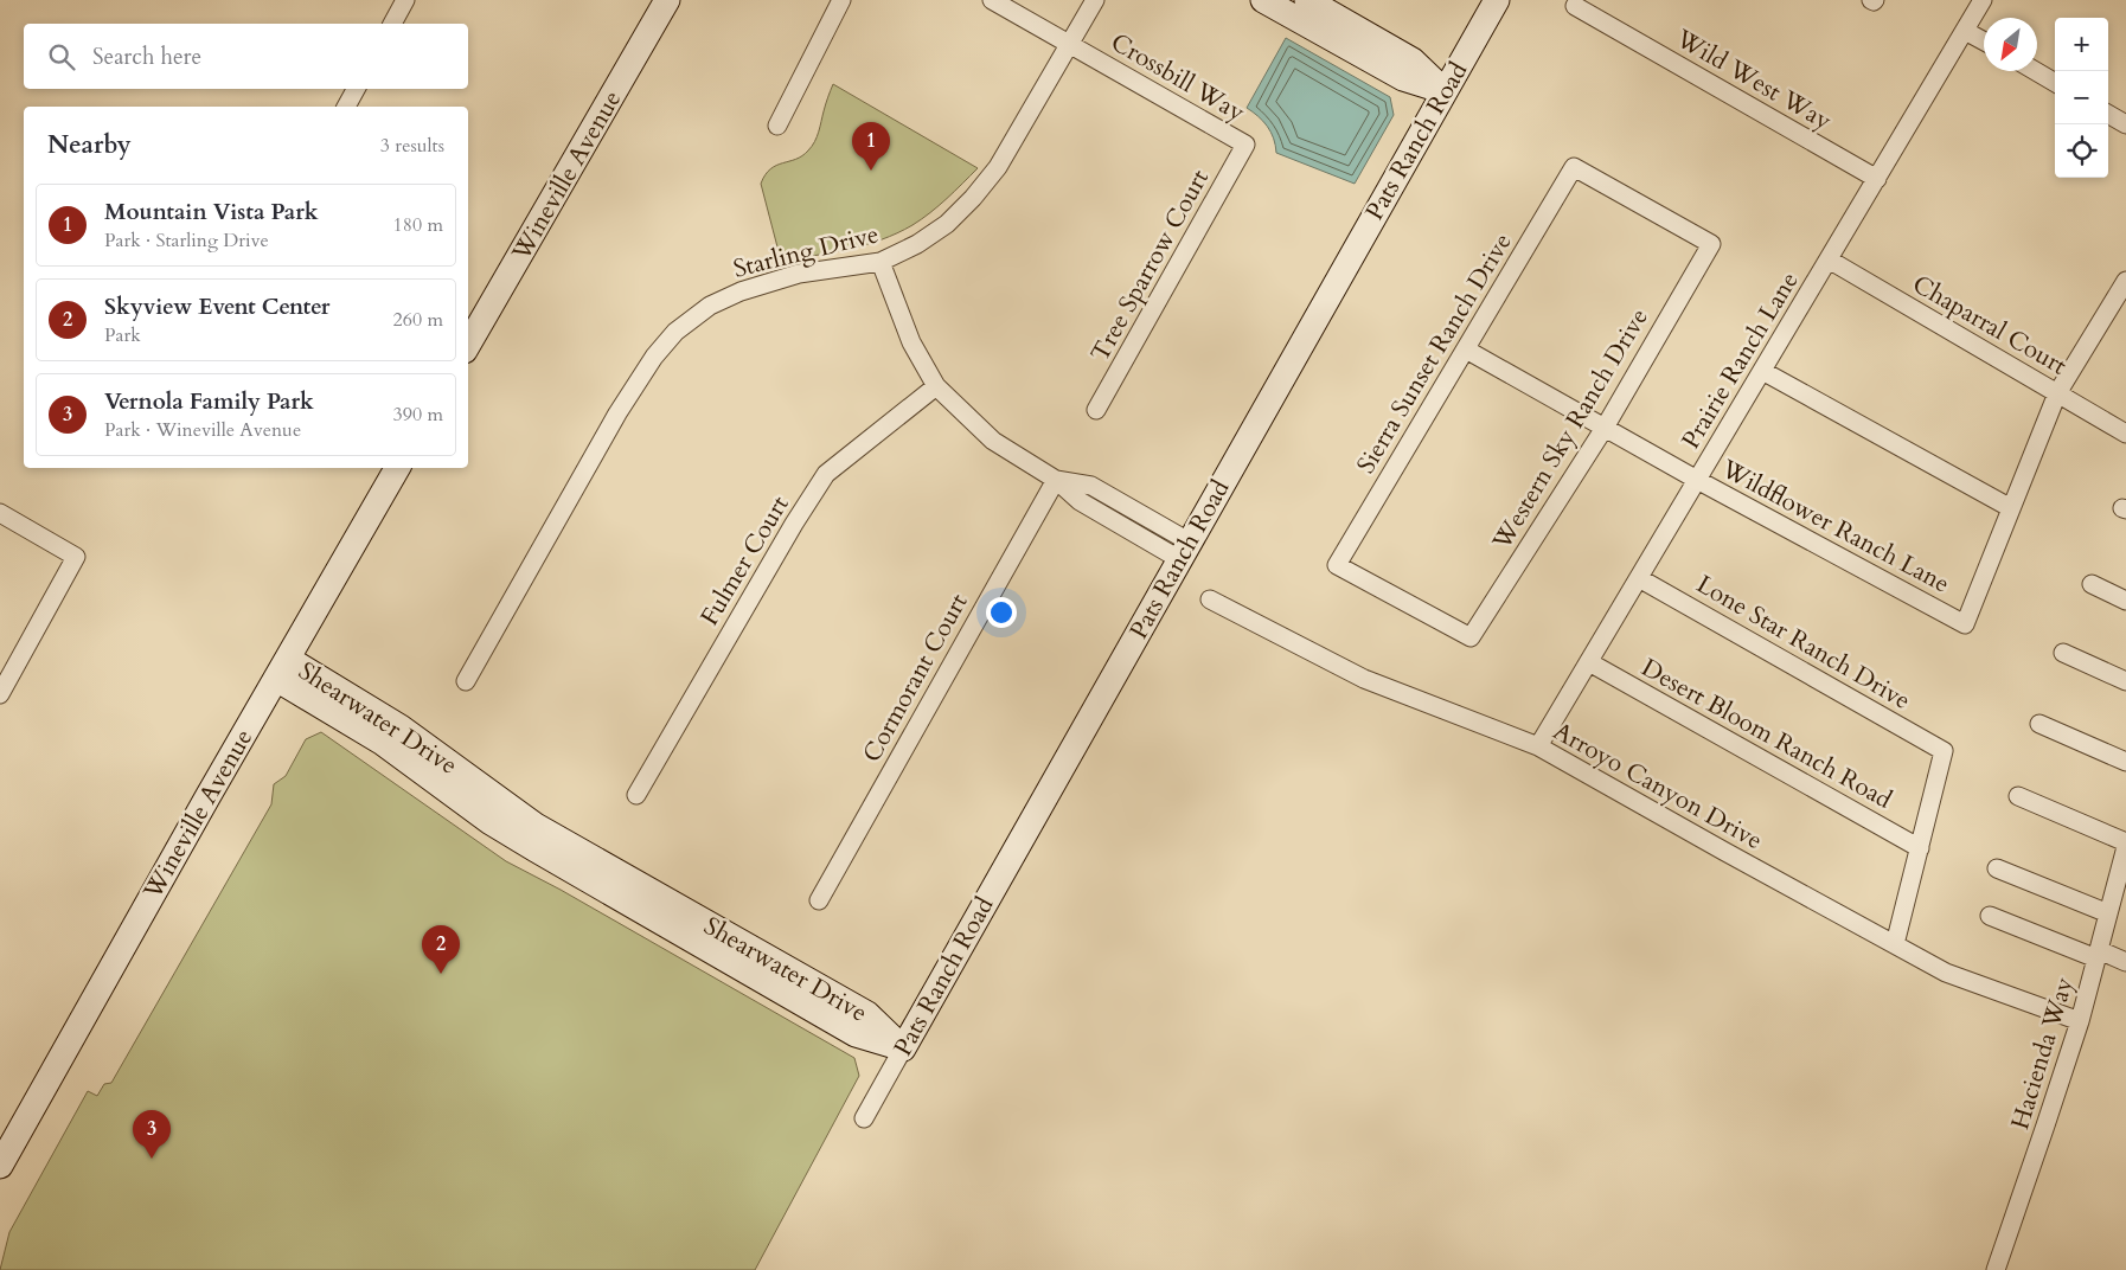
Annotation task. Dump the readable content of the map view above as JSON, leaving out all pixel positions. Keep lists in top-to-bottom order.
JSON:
{
  "streets": {
    "street": [
      "Crossbill Way",
      "Wild West Way",
      "Pats Ranch Road",
      "Wineville Avenue",
      "Starling Drive",
      "Tree Sparrow Court",
      "Chaparral Court",
      "Sierra Sunset Ranch Drive",
      "Prairie Ranch Lane",
      "Western Sky Ranch Drive",
      "Wildflower Ranch Lane",
      "Fulmer Court",
      "Lone Star Ranch Drive",
      "Cormorant Court",
      "Shearwater Drive",
      "Desert Bloom Ranch Road",
      "Arroyo Canyon Drive",
      "Hacienda Way"
    ]
  },
  "crossings": [
    ["Crossbill Way", "Starling Drive"],
    ["Crossbill Way", "Tree Sparrow Court"],
    ["Wild West Way", "Prairie Ranch Lane"],
    ["Pats Ranch Road", "Shearwater Drive"],
    ["Wineville Avenue", "Shearwater Drive"],
    ["Chaparral Court", "Prairie Ranch Lane"],
    ["Sierra Sunset Ranch Drive", "Western Sky Ranch Drive"],
    ["Sierra Sunset Ranch Drive", "Wildflower Ranch Lane"],
    ["Prairie Ranch Lane", "Wildflower Ranch Lane"],
    ["Prairie Ranch Lane", "Lone Star Ranch Drive"],
    ["Prairie Ranch Lane", "Desert Bloom Ranch Road"],
    ["Prairie Ranch Lane", "Arroyo Canyon Drive"],
    ["Western Sky Ranch Drive", "Wildflower Ranch Lane"],
    ["Lone Star Ranch Drive", "Desert Bloom Ranch Road"],
    ["Arroyo Canyon Drive", "Hacienda Way"]
  ],
  "north": "bottom left",
  "page": {
    "map_buttons": ["+", "−"],
    "search": "Search here",
    "heading": ["Nearby", "3 results"],
    "pins": ["1", "2", "3"],
    "list": [
      {
        "mark": "1",
        "name": "Mountain Vista Park",
        "note": "Park · Starling Drive",
        "value": "180 m"
      },
      {
        "mark": "2",
        "name": "Skyview Event Center",
        "note": "Park",
        "value": "260 m"
      },
      {
        "mark": "3",
        "name": "Vernola Family Park",
        "note": "Park · Wineville Avenue",
        "value": "390 m"
      }
    ]
  }
}
